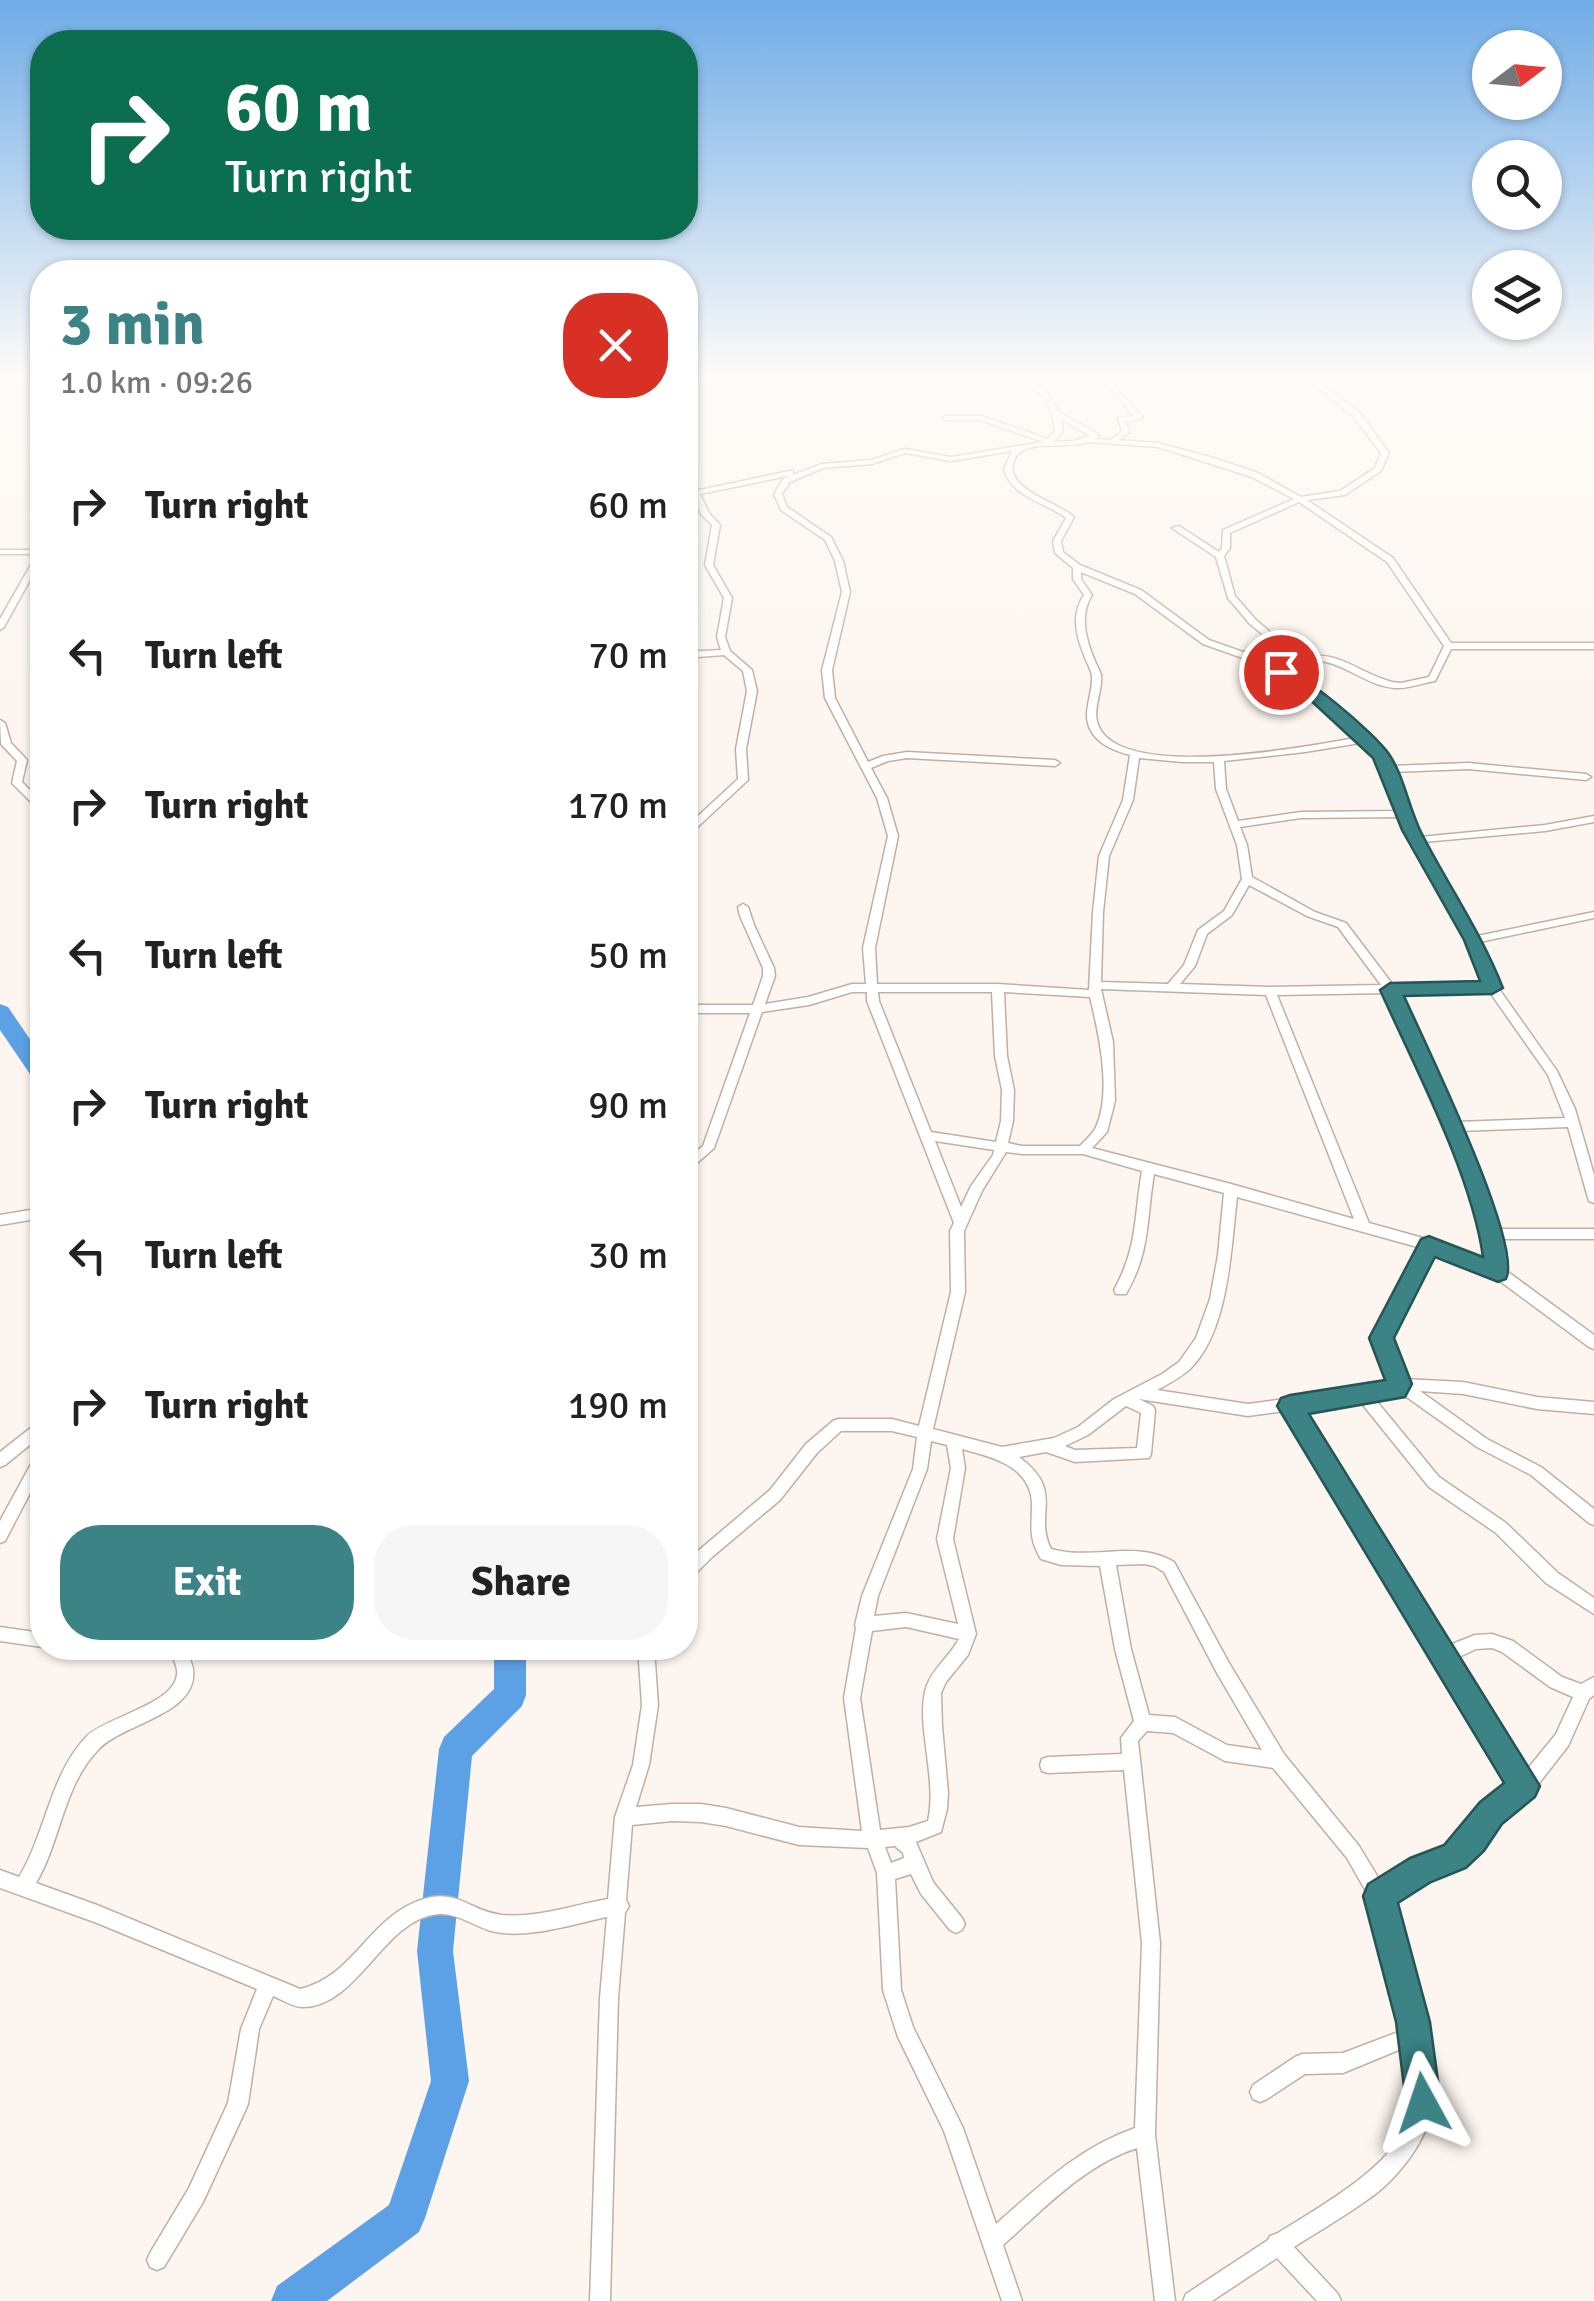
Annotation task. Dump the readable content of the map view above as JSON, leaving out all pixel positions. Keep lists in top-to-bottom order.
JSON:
{
  "north": "right",
  "page": {
    "turn": ["60 m", "Turn right"],
    "heading": ["3 min", "1.0 km · 09:26"],
    "list": [
      {
        "name": "Turn right",
        "value": "60 m"
      },
      {
        "name": "Turn left",
        "value": "70 m"
      },
      {
        "name": "Turn right",
        "value": "170 m"
      },
      {
        "name": "Turn left",
        "value": "50 m"
      },
      {
        "name": "Turn right",
        "value": "90 m"
      },
      {
        "name": "Turn left",
        "value": "30 m"
      },
      {
        "name": "Turn right",
        "value": "190 m"
      }
    ],
    "buttons": ["Exit", "Share"]
  }
}
